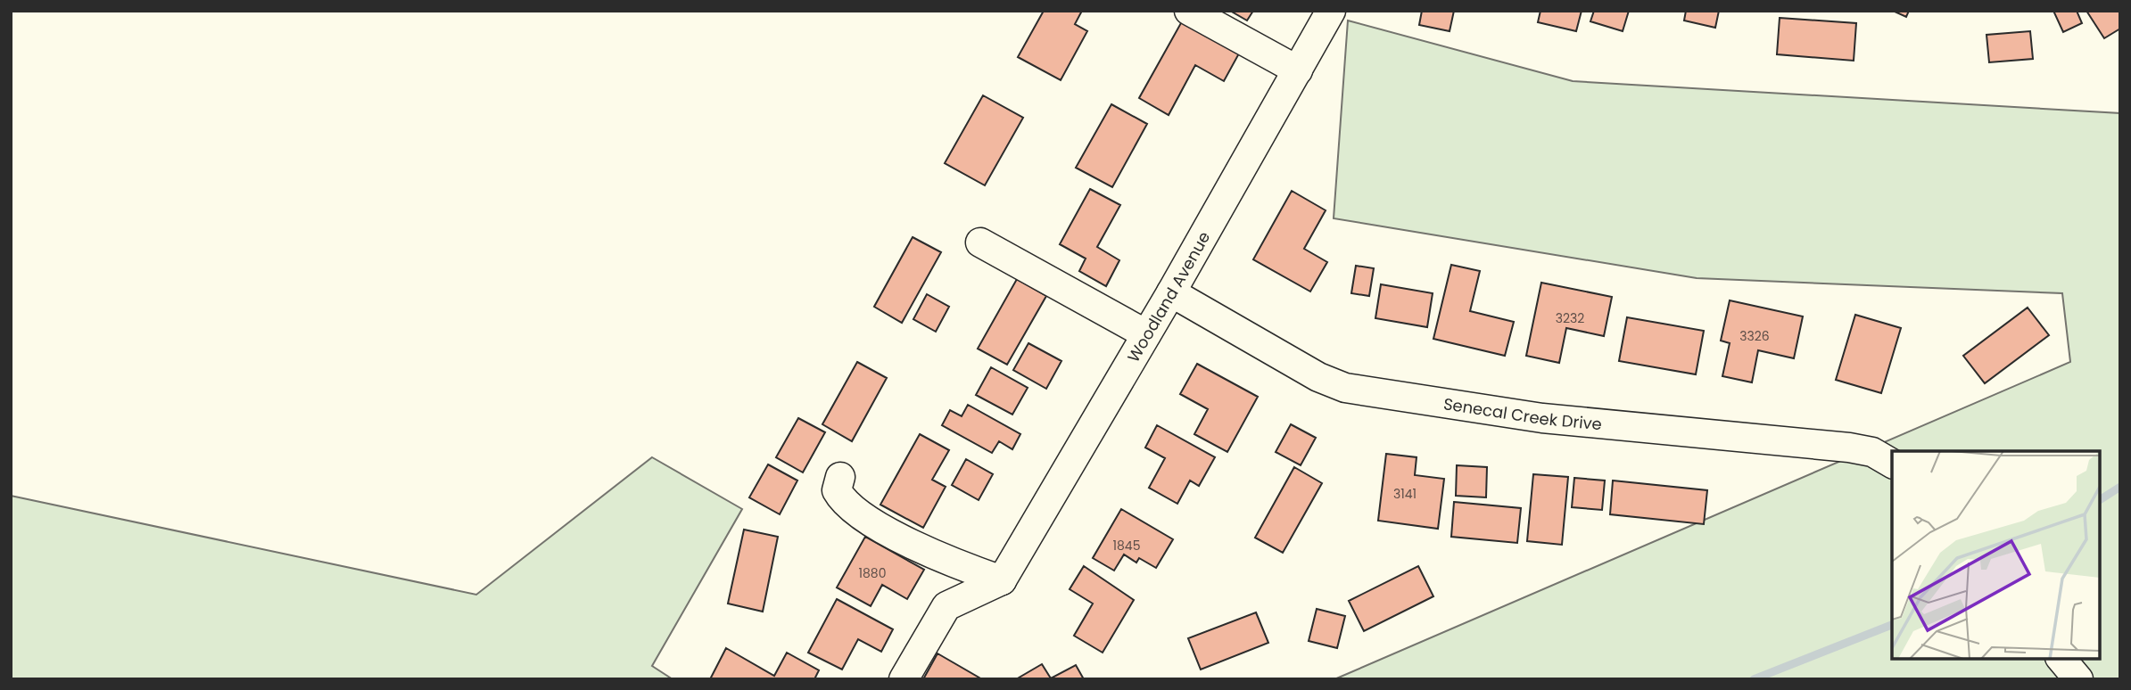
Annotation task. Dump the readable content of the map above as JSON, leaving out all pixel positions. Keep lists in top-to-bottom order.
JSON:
{
  "streets": {
    "street": ["Woodland Avenue", "Senecal Creek Drive"]
  },
  "crossings": [
    ["Woodland Avenue", "Senecal Creek Drive"]
  ],
  "house_numbers": [
    "3232",
    "3326",
    "3141",
    "1845",
    "1880"
  ]
}
